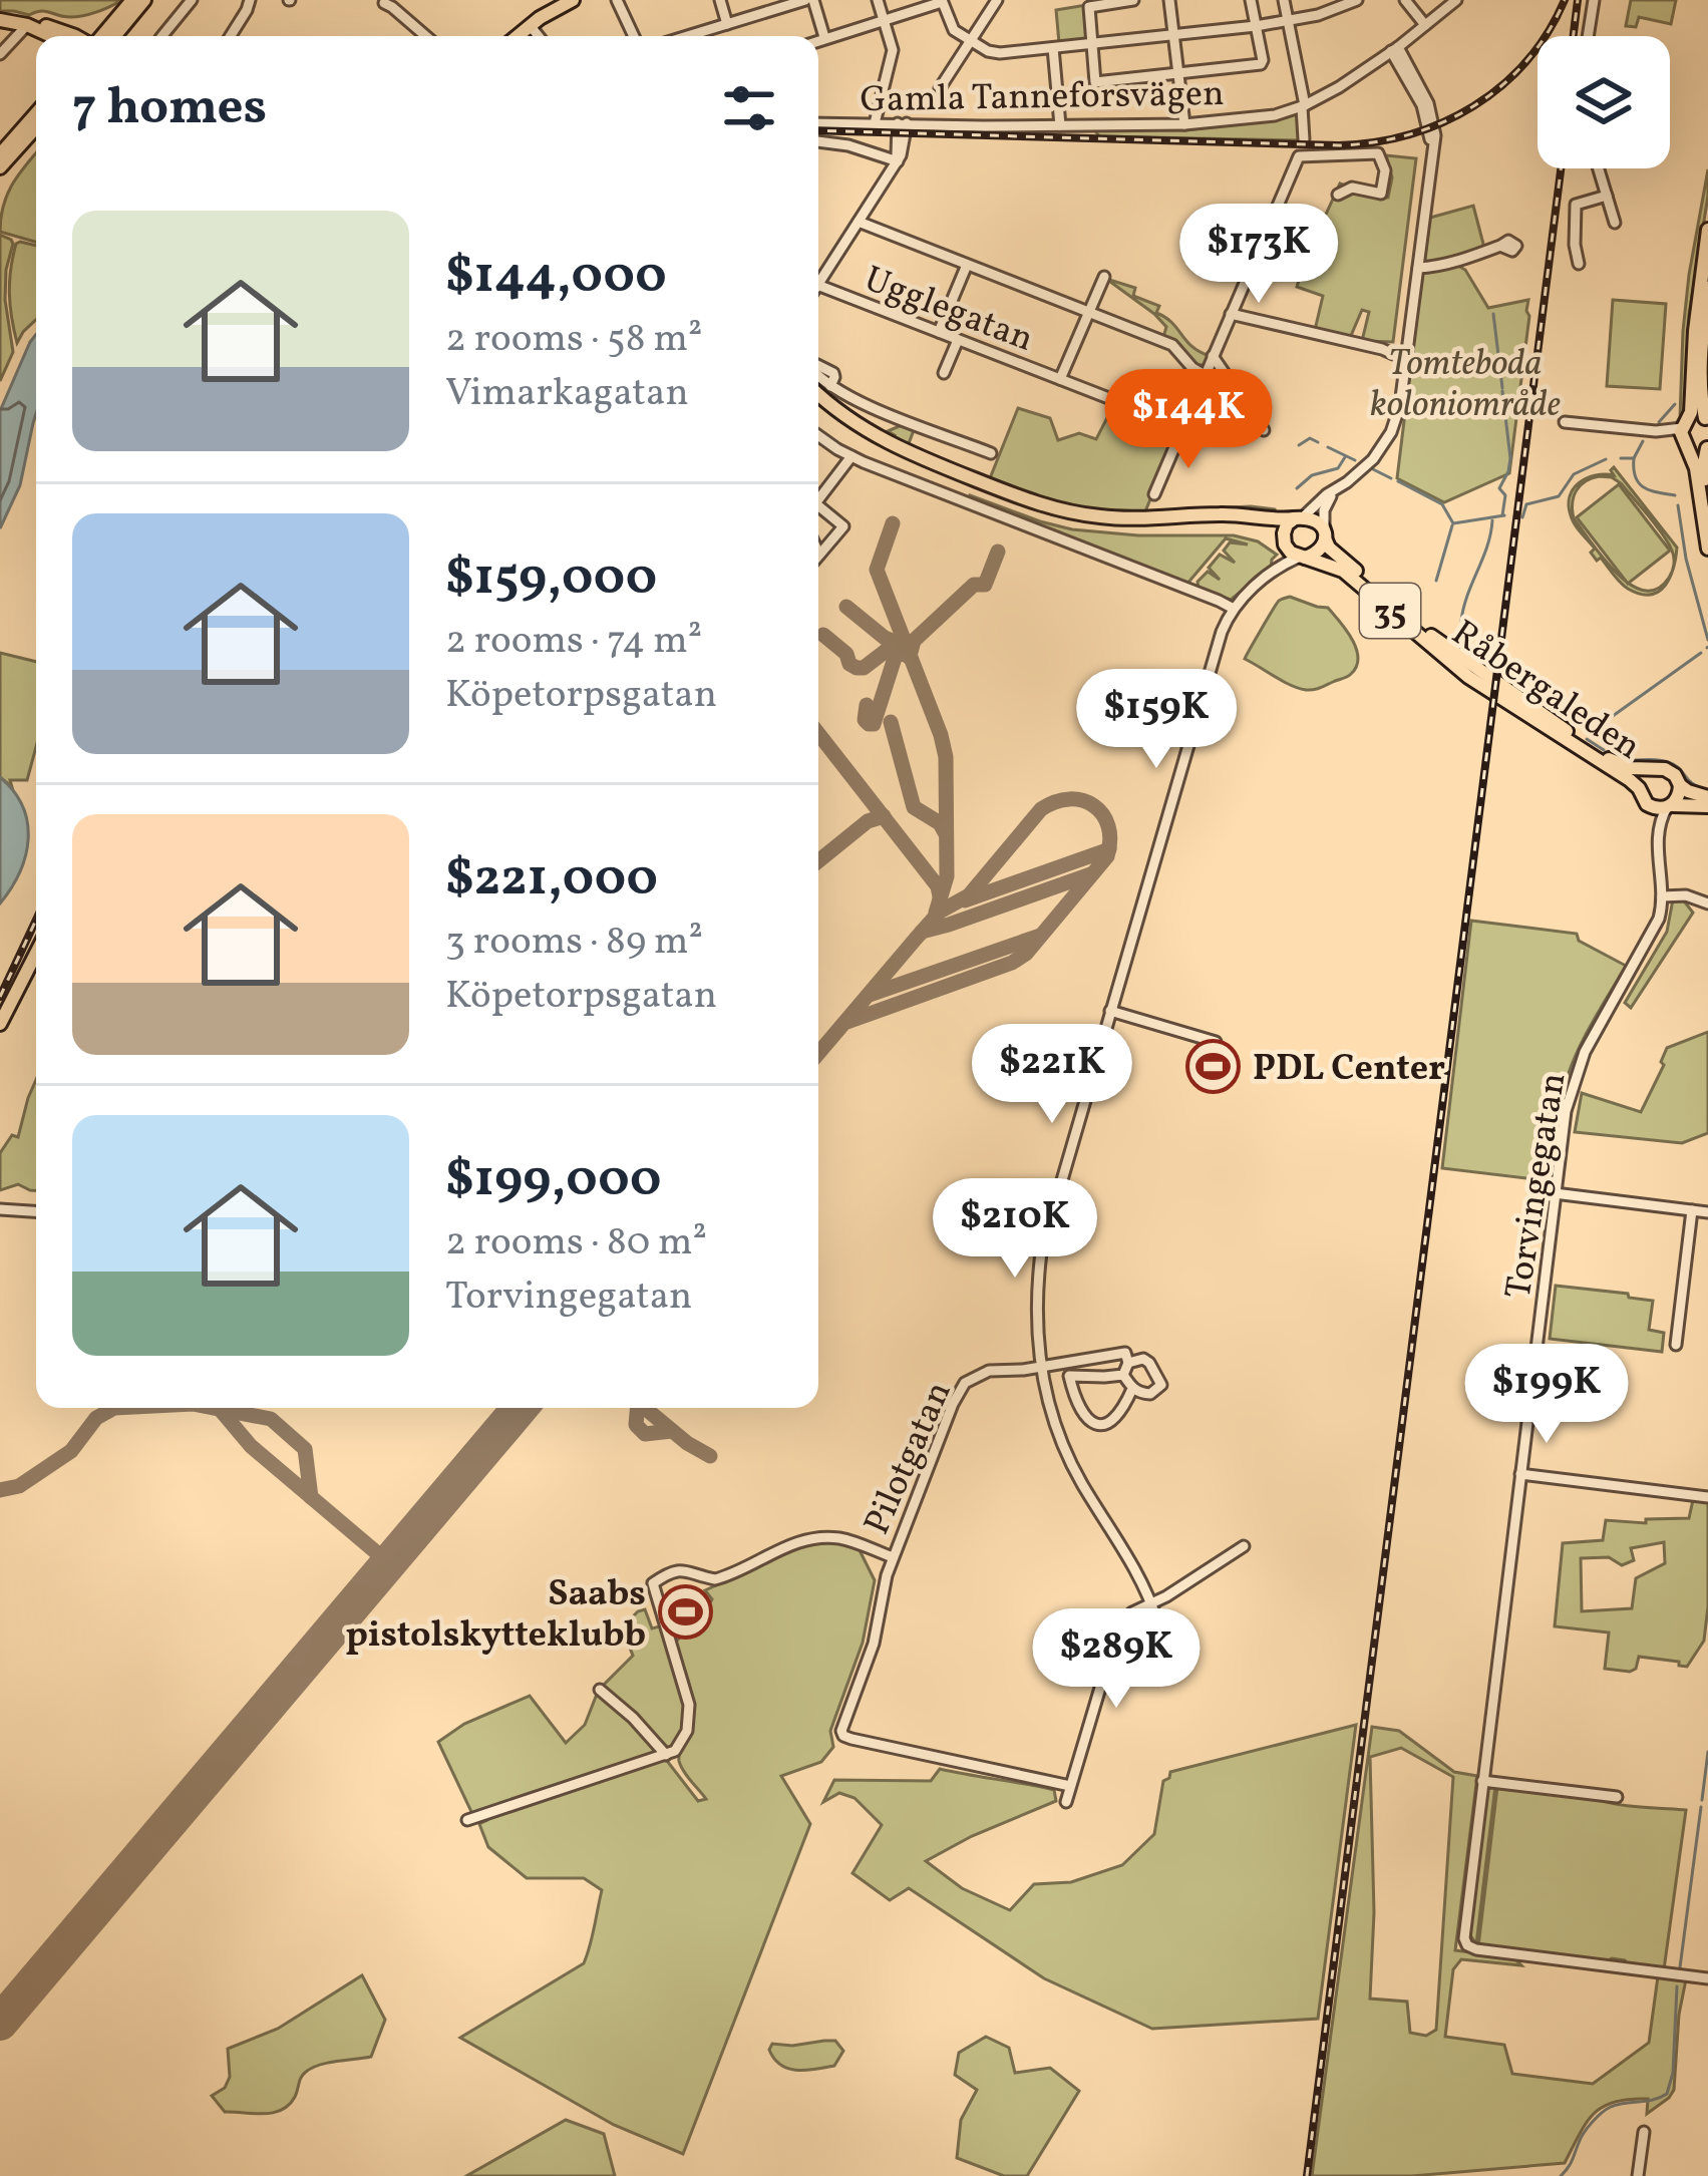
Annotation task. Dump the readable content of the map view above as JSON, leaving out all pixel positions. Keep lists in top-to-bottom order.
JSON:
{
  "streets": {
    "main road": ["35", "Råbergaleden"],
    "street": [
      "Gamla Tanneforsvägen",
      "Ugglegatan",
      "Torvingegatan",
      "Pilotgatan"
    ]
  },
  "crossings": [
    ["35", "Råbergaleden"],
    ["35", "Torvingegatan"],
    ["Råbergaleden", "Torvingegatan"]
  ],
  "parks": ["Tomteboda koloniområde"],
  "places": {
    "sports": ["PDL Center", "Saabs pistolskytteklubb"]
  },
  "page": {
    "heading": "7 homes",
    "list": [
      {
        "name": "$144,000",
        "note": "2 rooms · 58 m² · Vimarkagatan"
      },
      {
        "name": "$159,000",
        "note": "2 rooms · 74 m² · Köpetorpsgatan"
      },
      {
        "name": "$221,000",
        "note": "3 rooms · 89 m² · Köpetorpsgatan"
      },
      {
        "name": "$199,000",
        "note": "2 rooms · 80 m² · Torvingegatan"
      }
    ],
    "price": [
      "$173K",
      "$144K",
      "$159K",
      "$221K",
      "$210K",
      "$199K",
      "$289K"
    ]
  }
}
